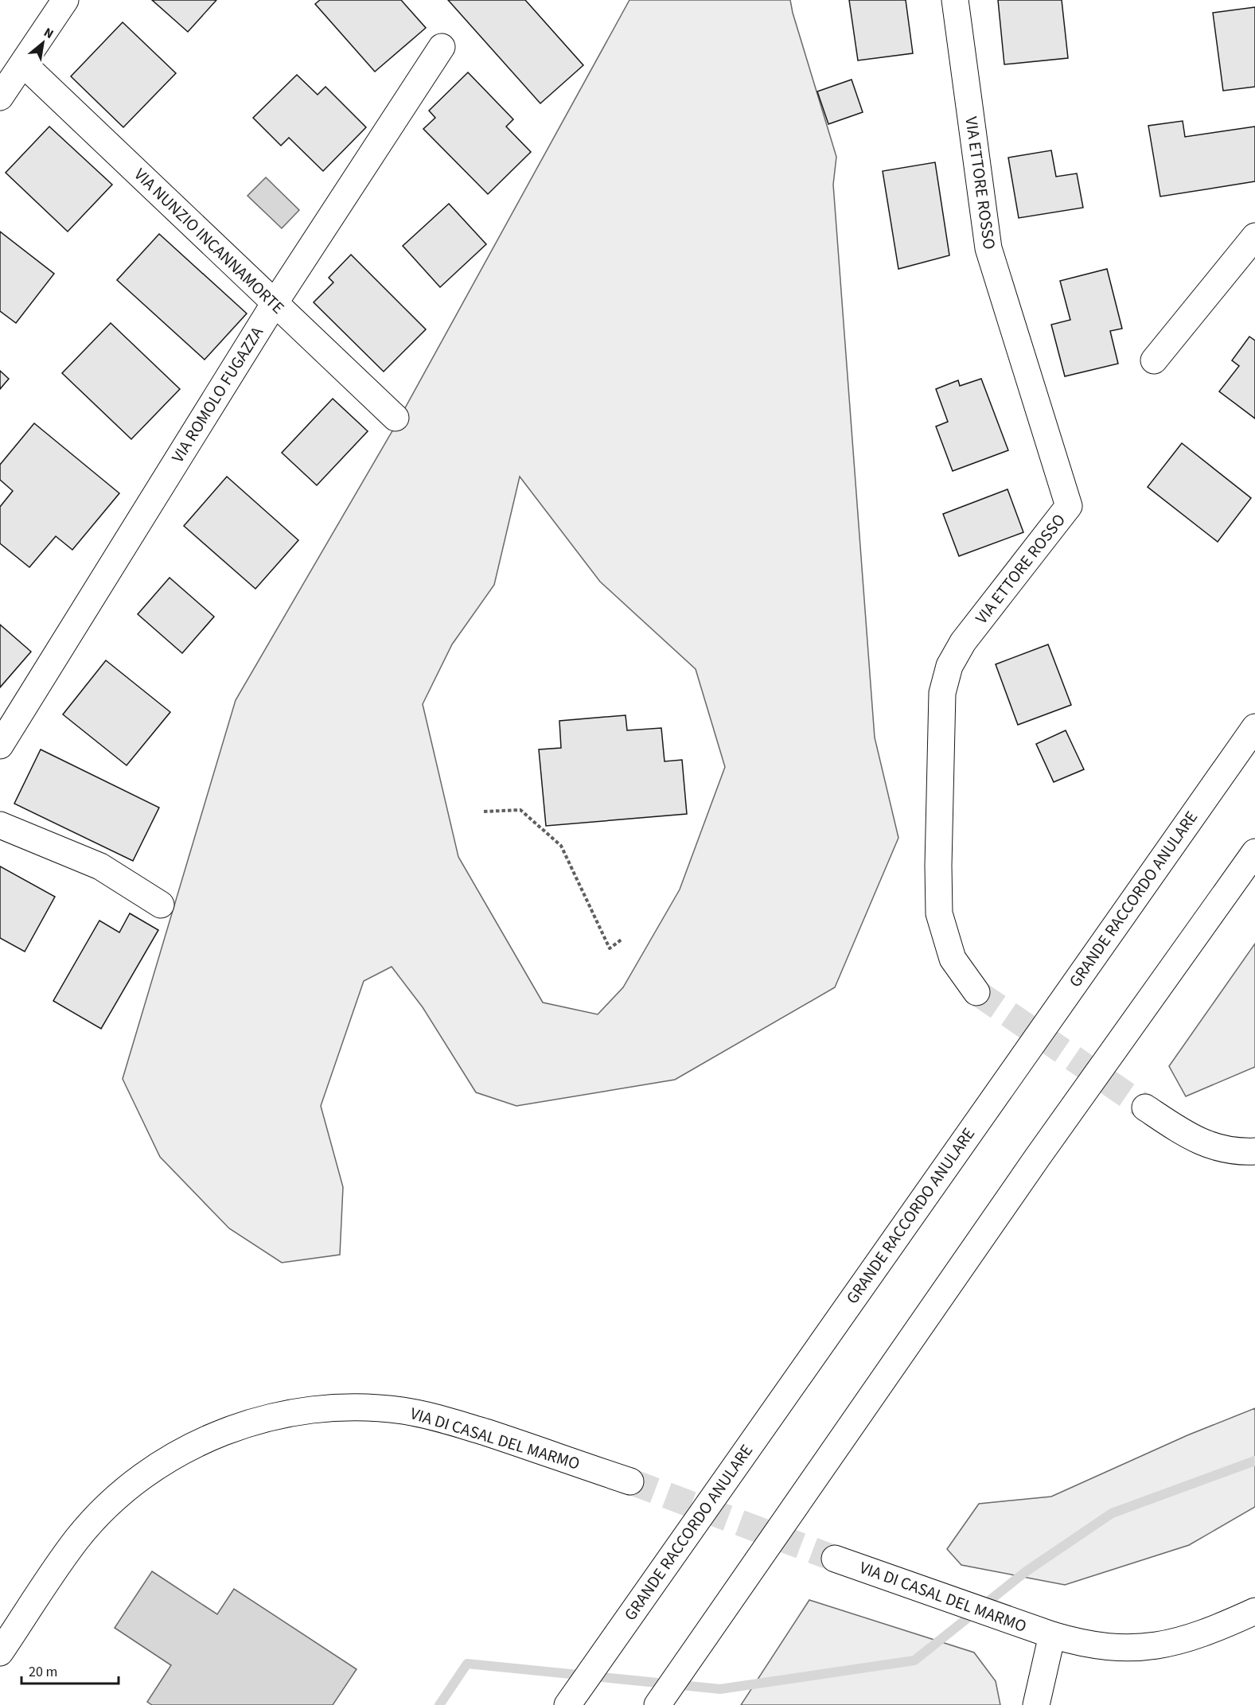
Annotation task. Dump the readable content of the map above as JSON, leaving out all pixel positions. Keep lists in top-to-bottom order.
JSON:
{
  "streets": {
    "main road": [
      "VIA ETTORE ROSSO",
      "VIA NUNZIO INCANNAMORTE",
      "VIA ROMOLO FUGAZZA",
      "GRANDE RACCORDO ANULARE",
      "VIA DI CASAL DEL MARMO"
    ]
  },
  "crossings": [
    ["VIA NUNZIO INCANNAMORTE", "VIA ROMOLO FUGAZZA"]
  ],
  "scale_bar": "20 m",
  "north": "top right"
}
